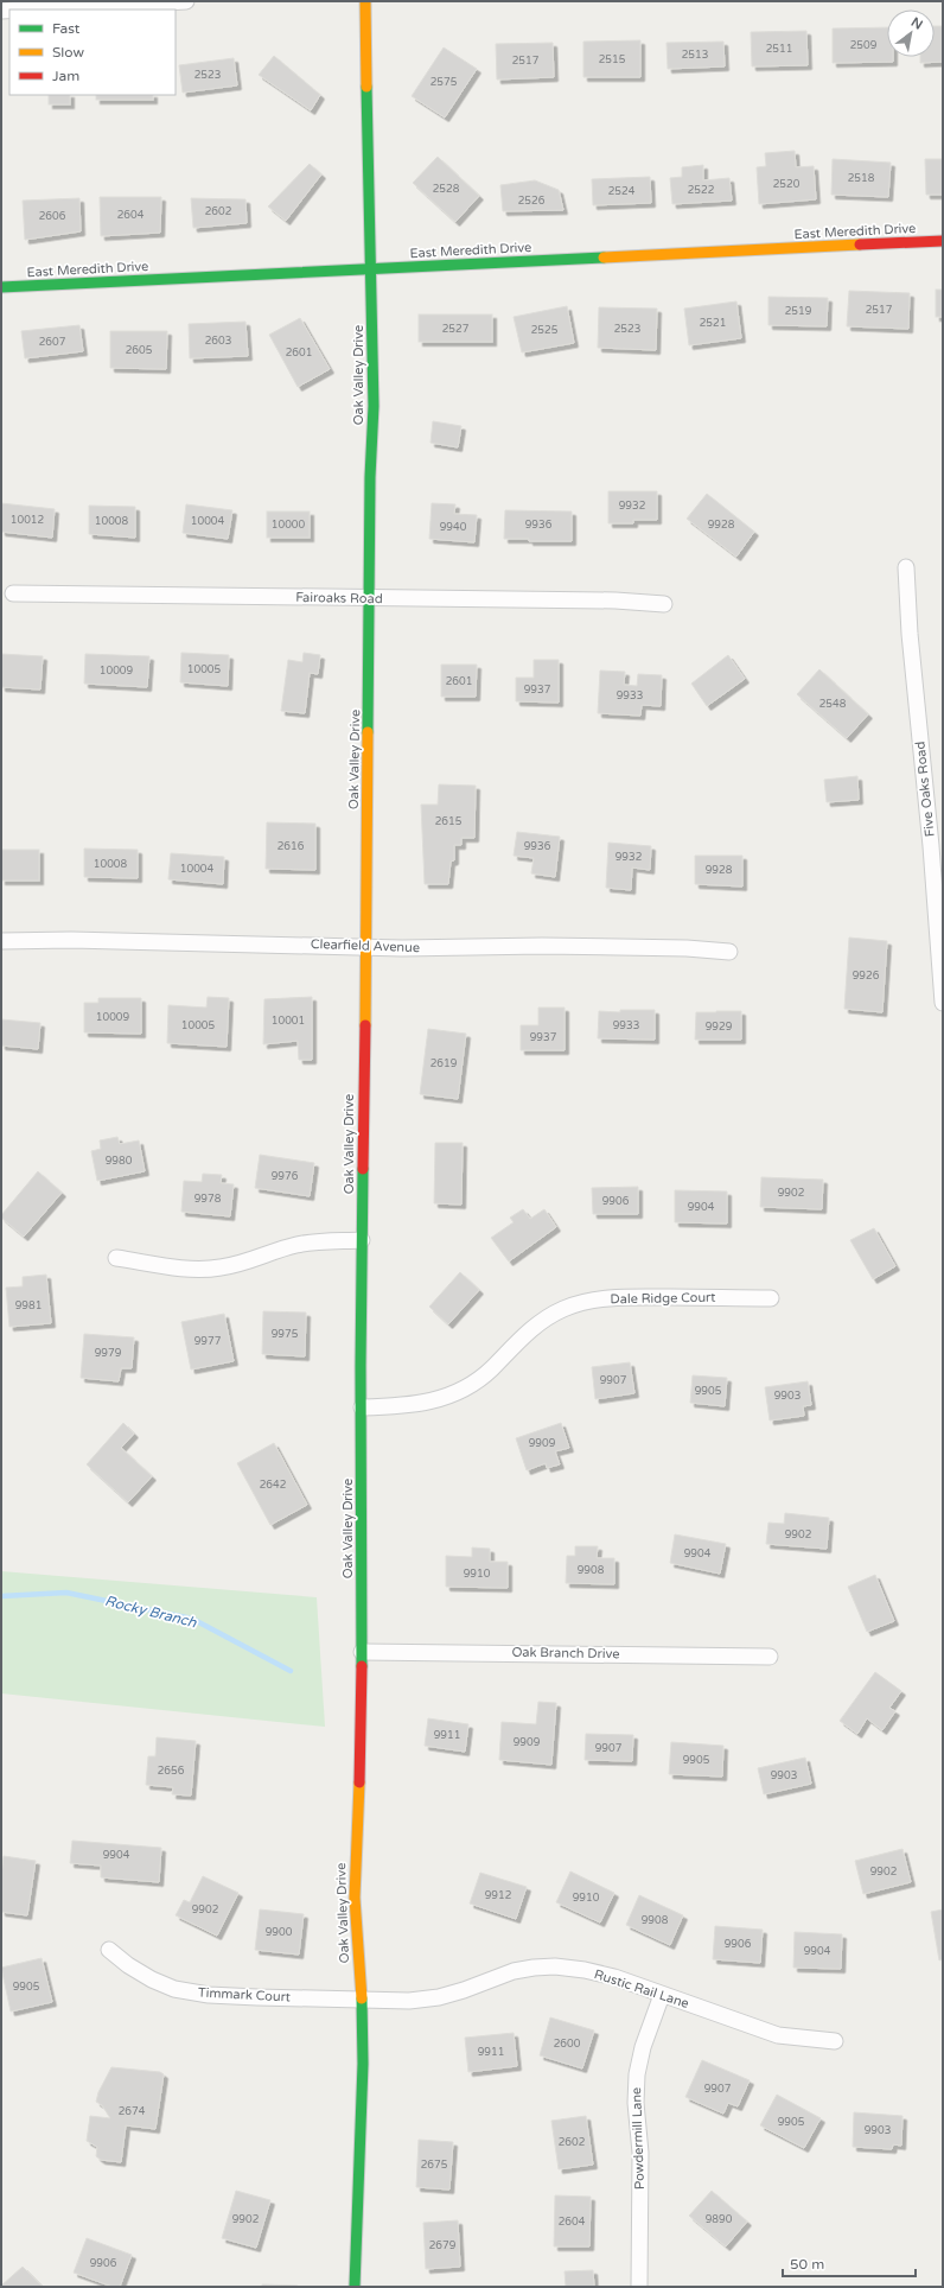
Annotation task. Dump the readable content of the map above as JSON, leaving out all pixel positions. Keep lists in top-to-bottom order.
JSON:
{
  "streets": {
    "street": [
      "East Meredith Drive",
      "Oak Valley Drive",
      "Fairoaks Road",
      "Five Oaks Road",
      "Clearfield Avenue",
      "Dale Ridge Court",
      "Oak Branch Drive",
      "Rustic Rail Lane",
      "Timmark Court",
      "Powdermill Lane"
    ]
  },
  "crossings": [
    ["East Meredith Drive", "Oak Valley Drive"],
    ["Oak Valley Drive", "Fairoaks Road"],
    ["Oak Valley Drive", "Clearfield Avenue"],
    ["Oak Valley Drive", "Dale Ridge Court"],
    ["Oak Valley Drive", "Oak Branch Drive"],
    ["Oak Valley Drive", "Rustic Rail Lane"],
    ["Oak Valley Drive", "Timmark Court"],
    ["Rustic Rail Lane", "Timmark Court"],
    ["Rustic Rail Lane", "Powdermill Lane"]
  ],
  "water": ["Rocky Branch"],
  "house_numbers": [
    "2509",
    "2511",
    "2513",
    "2515",
    "2517",
    "2523",
    "2575",
    "2518",
    "2520",
    "2528",
    "2522",
    "2524",
    "2526",
    "2602",
    "2604",
    "2606",
    "2517",
    "2519",
    "2521",
    "2527",
    "2523",
    "2525",
    "2603",
    "2607",
    "2605",
    "2601",
    "9932",
    "10012",
    "10008",
    "10004",
    "10000",
    "9936",
    "9928",
    "9940",
    "10005",
    "10009",
    "2601",
    "9937",
    "9933",
    "2548",
    "2615",
    "2616",
    "9936",
    "9932",
    "10008",
    "10004",
    "9928",
    "9926",
    "10009",
    "10001",
    "10005",
    "9933",
    "9929",
    "9937",
    "2619",
    "9980",
    "9976",
    "9902",
    "9978",
    "9906",
    "9904",
    "9981",
    "9975",
    "9977",
    "9979",
    "9907",
    "9905",
    "9903",
    "9909",
    "2642",
    "9902",
    "9904",
    "9908",
    "9910",
    "9911",
    "9909",
    "9907",
    "9905",
    "2656",
    "9903",
    "9904",
    "9902",
    "9912",
    "9910",
    "9902",
    "9908",
    "9900",
    "9906",
    "9904",
    "9905",
    "2600",
    "9911",
    "9907",
    "2674",
    "9905",
    "9903",
    "2602",
    "2675",
    "9902",
    "9890",
    "2604",
    "2679",
    "9906"
  ],
  "legend": ["Fast", "Slow", "Jam"],
  "scale_bar": "50 m",
  "north": "top right"
}
